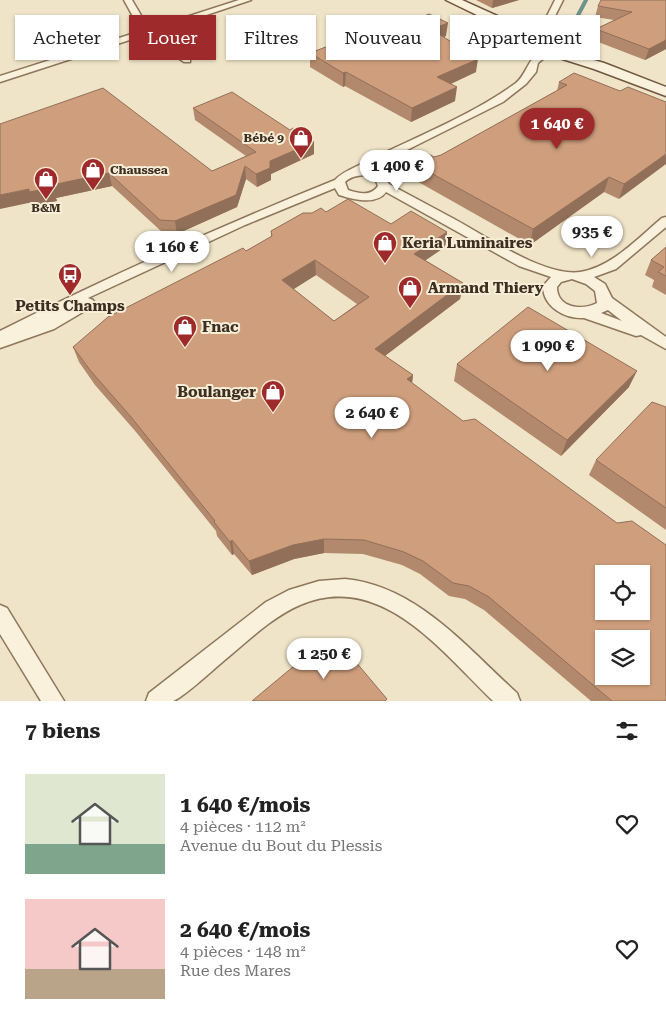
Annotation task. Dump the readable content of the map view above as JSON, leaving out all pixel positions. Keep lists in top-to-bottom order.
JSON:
{
  "places": {
    "shop": [
      "Bébé 9",
      "Chaussea",
      "B&M",
      "Keria Luminaires",
      "Armand Thiery",
      "Fnac",
      "Boulanger"
    ],
    "bus stop": ["Petits Champs"]
  },
  "page": {
    "chip": [
      "Acheter",
      "Louer",
      "Filtres",
      "Nouveau",
      "Appartement"
    ],
    "price": [
      "1 640 €",
      "1 400 €",
      "935 €",
      "1 160 €",
      "1 090 €",
      "2 640 €",
      "1 250 €"
    ],
    "heading": "7 biens",
    "list": [
      {
        "name": "1 640 €/mois",
        "note": "4 pièces · 112 m² · Avenue du Bout du Plessis"
      },
      {
        "name": "2 640 €/mois",
        "note": "4 pièces · 148 m² · Rue des Mares"
      }
    ]
  }
}
